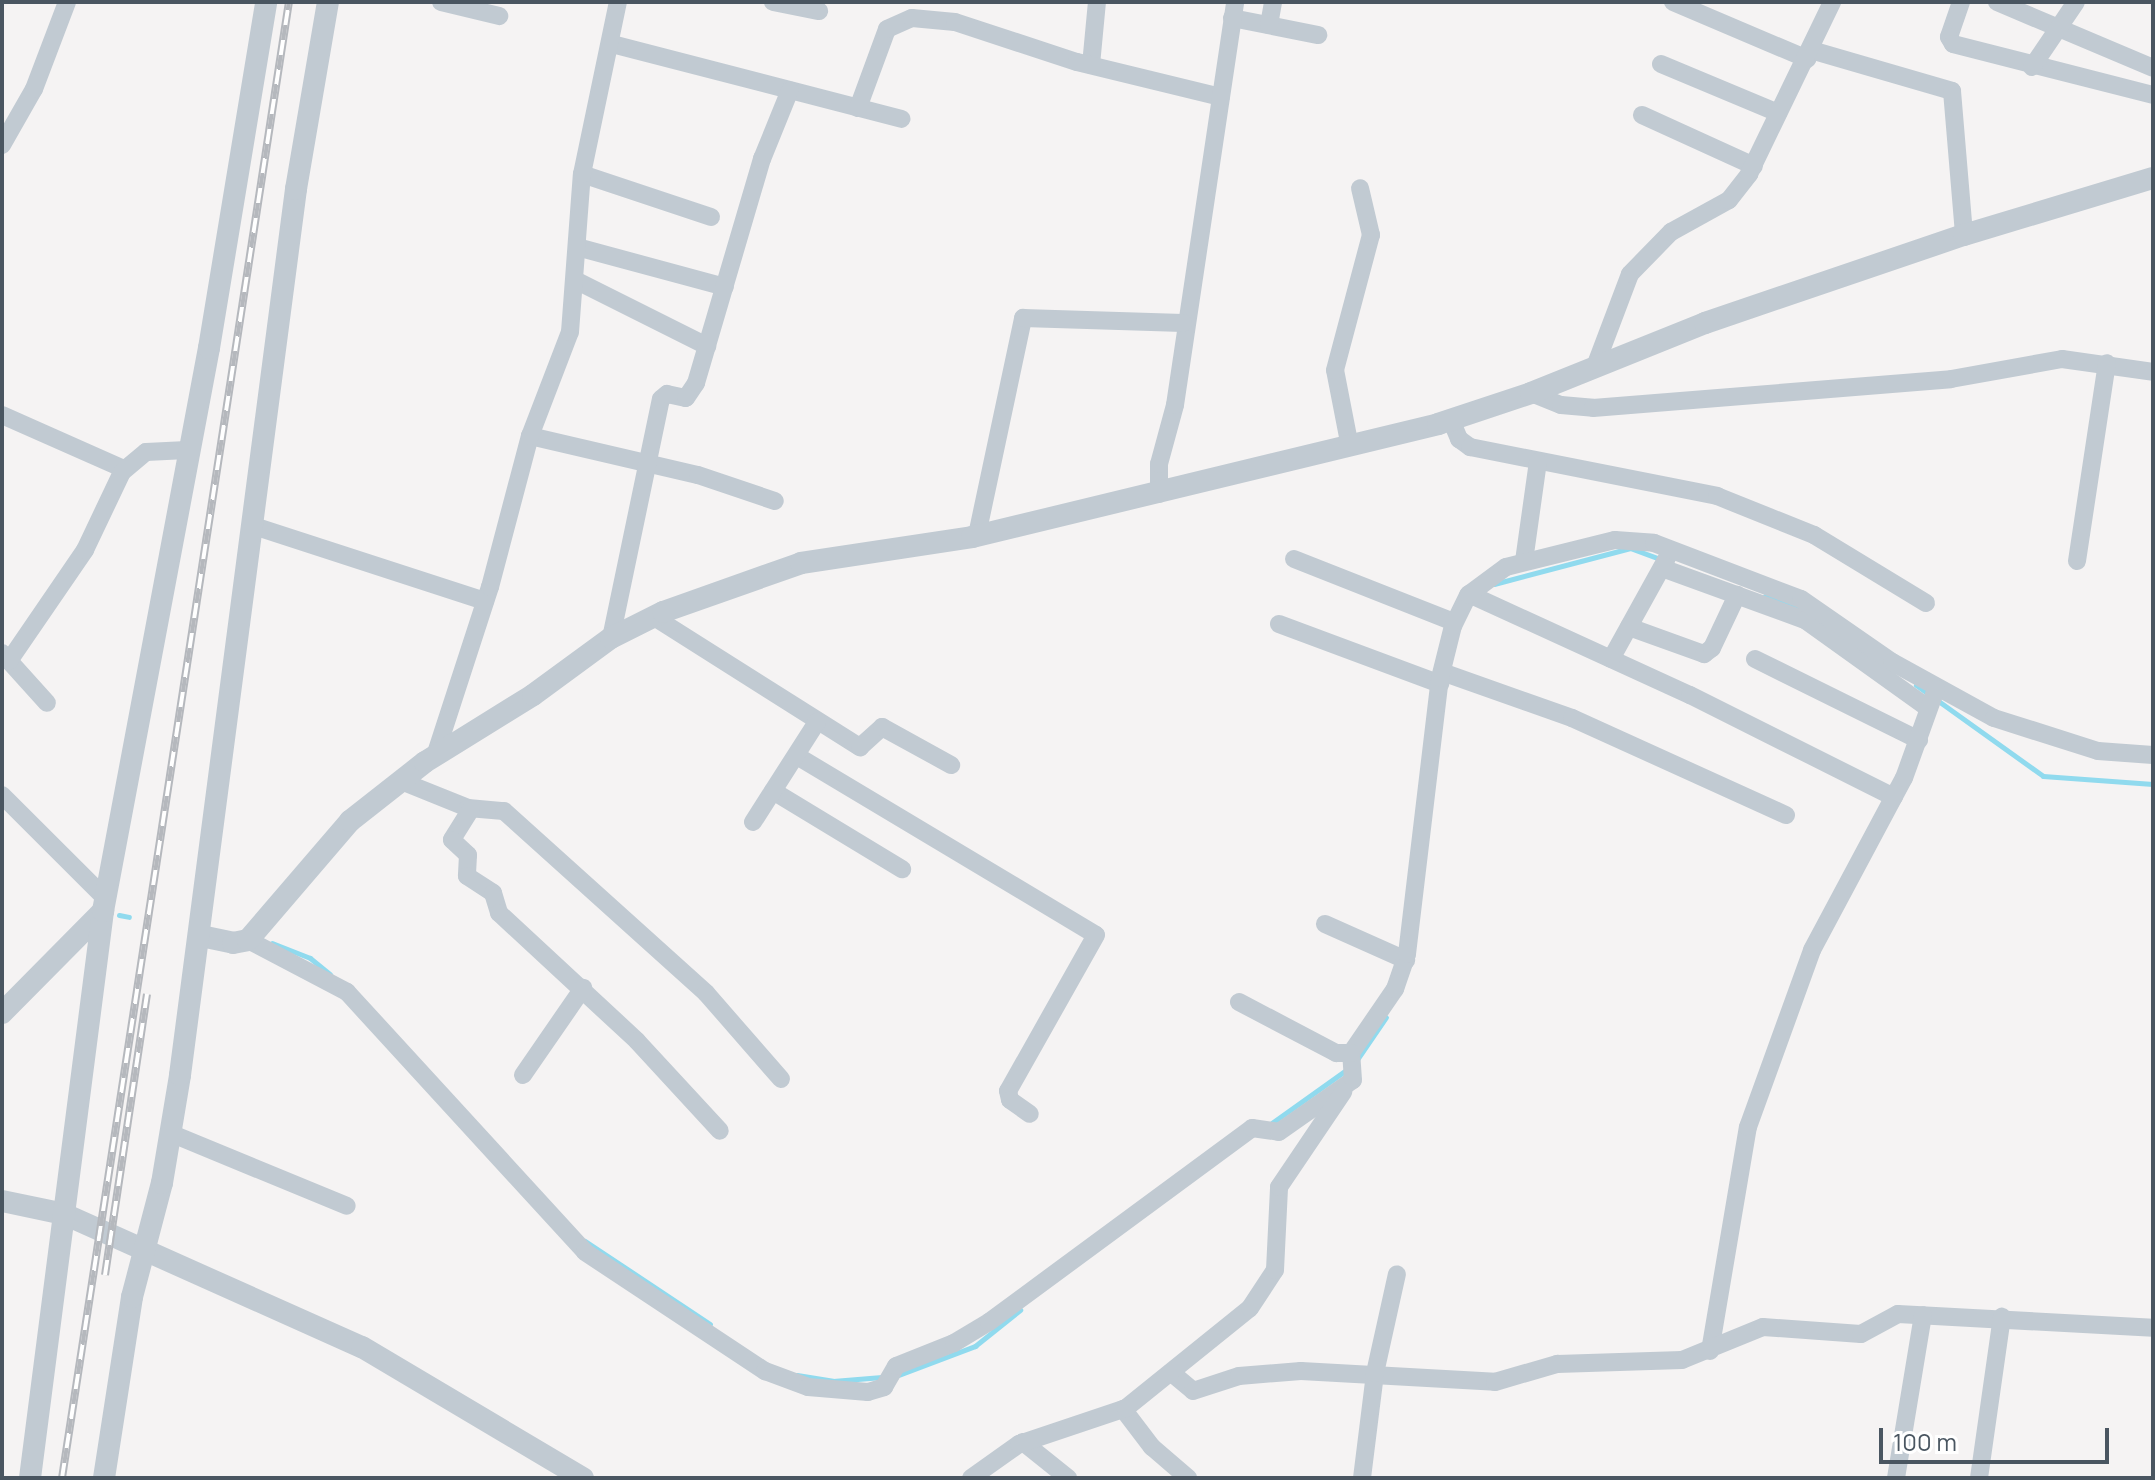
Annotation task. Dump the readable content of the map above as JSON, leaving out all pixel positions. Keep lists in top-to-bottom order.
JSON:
{
  "scale_bar": "100 m"
}
